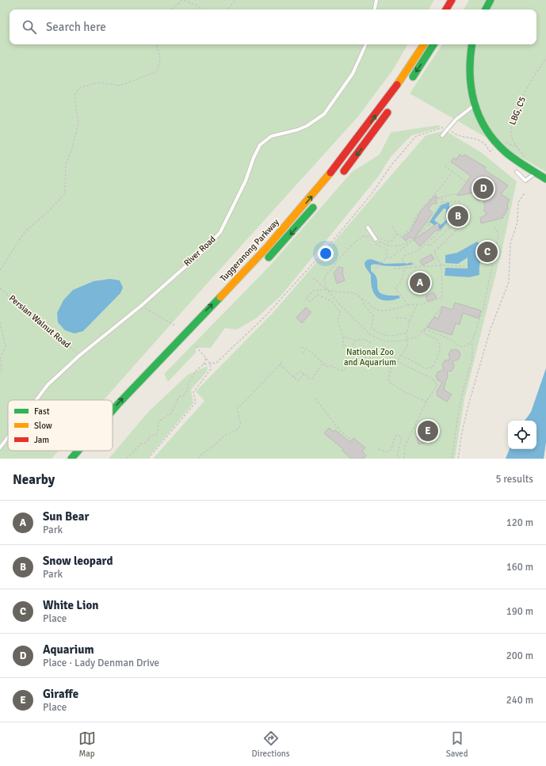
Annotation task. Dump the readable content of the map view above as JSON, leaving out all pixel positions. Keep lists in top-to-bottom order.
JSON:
{
  "streets": {
    "main road": ["Tuggeranong Parkway"],
    "lane": ["River Road"],
    "path": ["LBG, C5", "Persian Walnut Road"]
  },
  "crossings": [
    ["River Road", "Persian Walnut Road"]
  ],
  "parks": ["National Zoo and Aquarium"],
  "legend": ["Fast", "Slow", "Jam"],
  "page": {
    "search": "Search here",
    "pins": [
      "D",
      "B",
      "C",
      "A",
      "E"
    ],
    "heading": ["Nearby", "5 results"],
    "list": [
      {
        "mark": "A",
        "name": "Sun Bear",
        "note": "Park",
        "value": "120 m"
      },
      {
        "mark": "B",
        "name": "Snow leopard",
        "note": "Park",
        "value": "160 m"
      },
      {
        "mark": "C",
        "name": "White Lion",
        "note": "Place",
        "value": "190 m"
      },
      {
        "mark": "D",
        "name": "Aquarium",
        "note": "Place · Lady Denman Drive",
        "value": "200 m"
      },
      {
        "mark": "E",
        "name": "Giraffe",
        "note": "Place",
        "value": "240 m"
      }
    ],
    "nav": ["Map", "Directions", "Saved"]
  }
}
